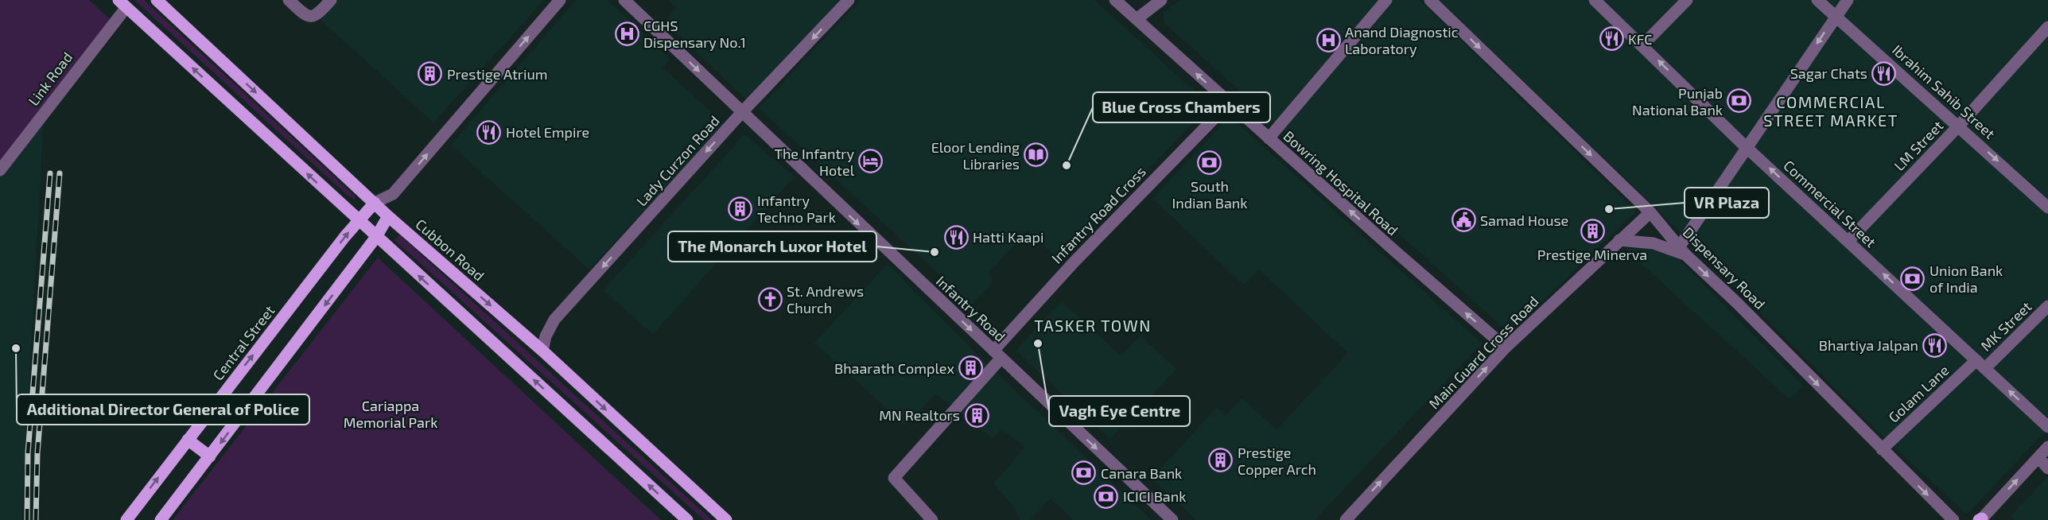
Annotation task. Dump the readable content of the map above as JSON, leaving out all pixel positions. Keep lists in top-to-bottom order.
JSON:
{
  "streets": {
    "main road": ["Cubbon Road", "Central Street"],
    "street": [
      "Link Road",
      "Ibrahim Sahib Street",
      "LM Street",
      "Lady Curzon Road",
      "Bowring Hospital Road",
      "Commercial Street",
      "Infantry Road Cross",
      "Dispensary Road",
      "Infantry Road",
      "MK Street",
      "Main Guard Cross Road",
      "Golam Lane"
    ]
  },
  "crossings": [
    ["Ibrahim Sahib Street", "LM Street"],
    ["LM Street", "Commercial Street"],
    ["Lady Curzon Road", "Cubbon Road"],
    ["Lady Curzon Road", "Infantry Road"],
    ["Bowring Hospital Road", "Infantry Road Cross"],
    ["Bowring Hospital Road", "Main Guard Cross Road"],
    ["Commercial Street", "MK Street"],
    ["Commercial Street", "Golam Lane"],
    ["Infantry Road Cross", "Infantry Road"],
    ["Cubbon Road", "Central Street"],
    ["Dispensary Road", "Main Guard Cross Road"],
    ["Dispensary Road", "Golam Lane"],
    ["MK Street", "Golam Lane"]
  ],
  "one_way": [
    "Ibrahim Sahib Street",
    "Lady Curzon Road",
    "Bowring Hospital Road",
    "Commercial Street",
    "Dispensary Road",
    "Infantry Road",
    "Main Guard Cross Road"
  ],
  "districts": ["COMMERCIAL STREET MARKET", "TASKER TOWN"],
  "parks": ["Cariappa Memorial Park"],
  "places": {
    "hospital": ["CGHS Dispensary No.1", "Anand Diagnostic Laboratory"],
    "restaurant": [
      "KFC",
      "Sagar Chats",
      "Hotel Empire",
      "Hatti Kaapi",
      "Bhartiya Jalpan"
    ],
    "building": [
      "Prestige Atrium",
      "Infantry Techno Park",
      "Prestige Minerva",
      "Bhaarath Complex",
      "MN Realtors",
      "Prestige Copper Arch"
    ],
    "bank": [
      "Punjab National Bank",
      "South Indian Bank",
      "Union Bank of India",
      "Canara Bank",
      "ICICI Bank"
    ],
    "library": ["Eloor Lending Libraries"],
    "hotel": ["The Infantry Hotel"],
    "other": [
      "Blue Cross Chambers",
      "VR Plaza",
      "The Monarch Luxor Hotel",
      "Vagh Eye Centre",
      "Additional Director General of Police"
    ],
    "public building": ["Samad House"],
    "church": ["St. Andrews Church"]
  }
}
